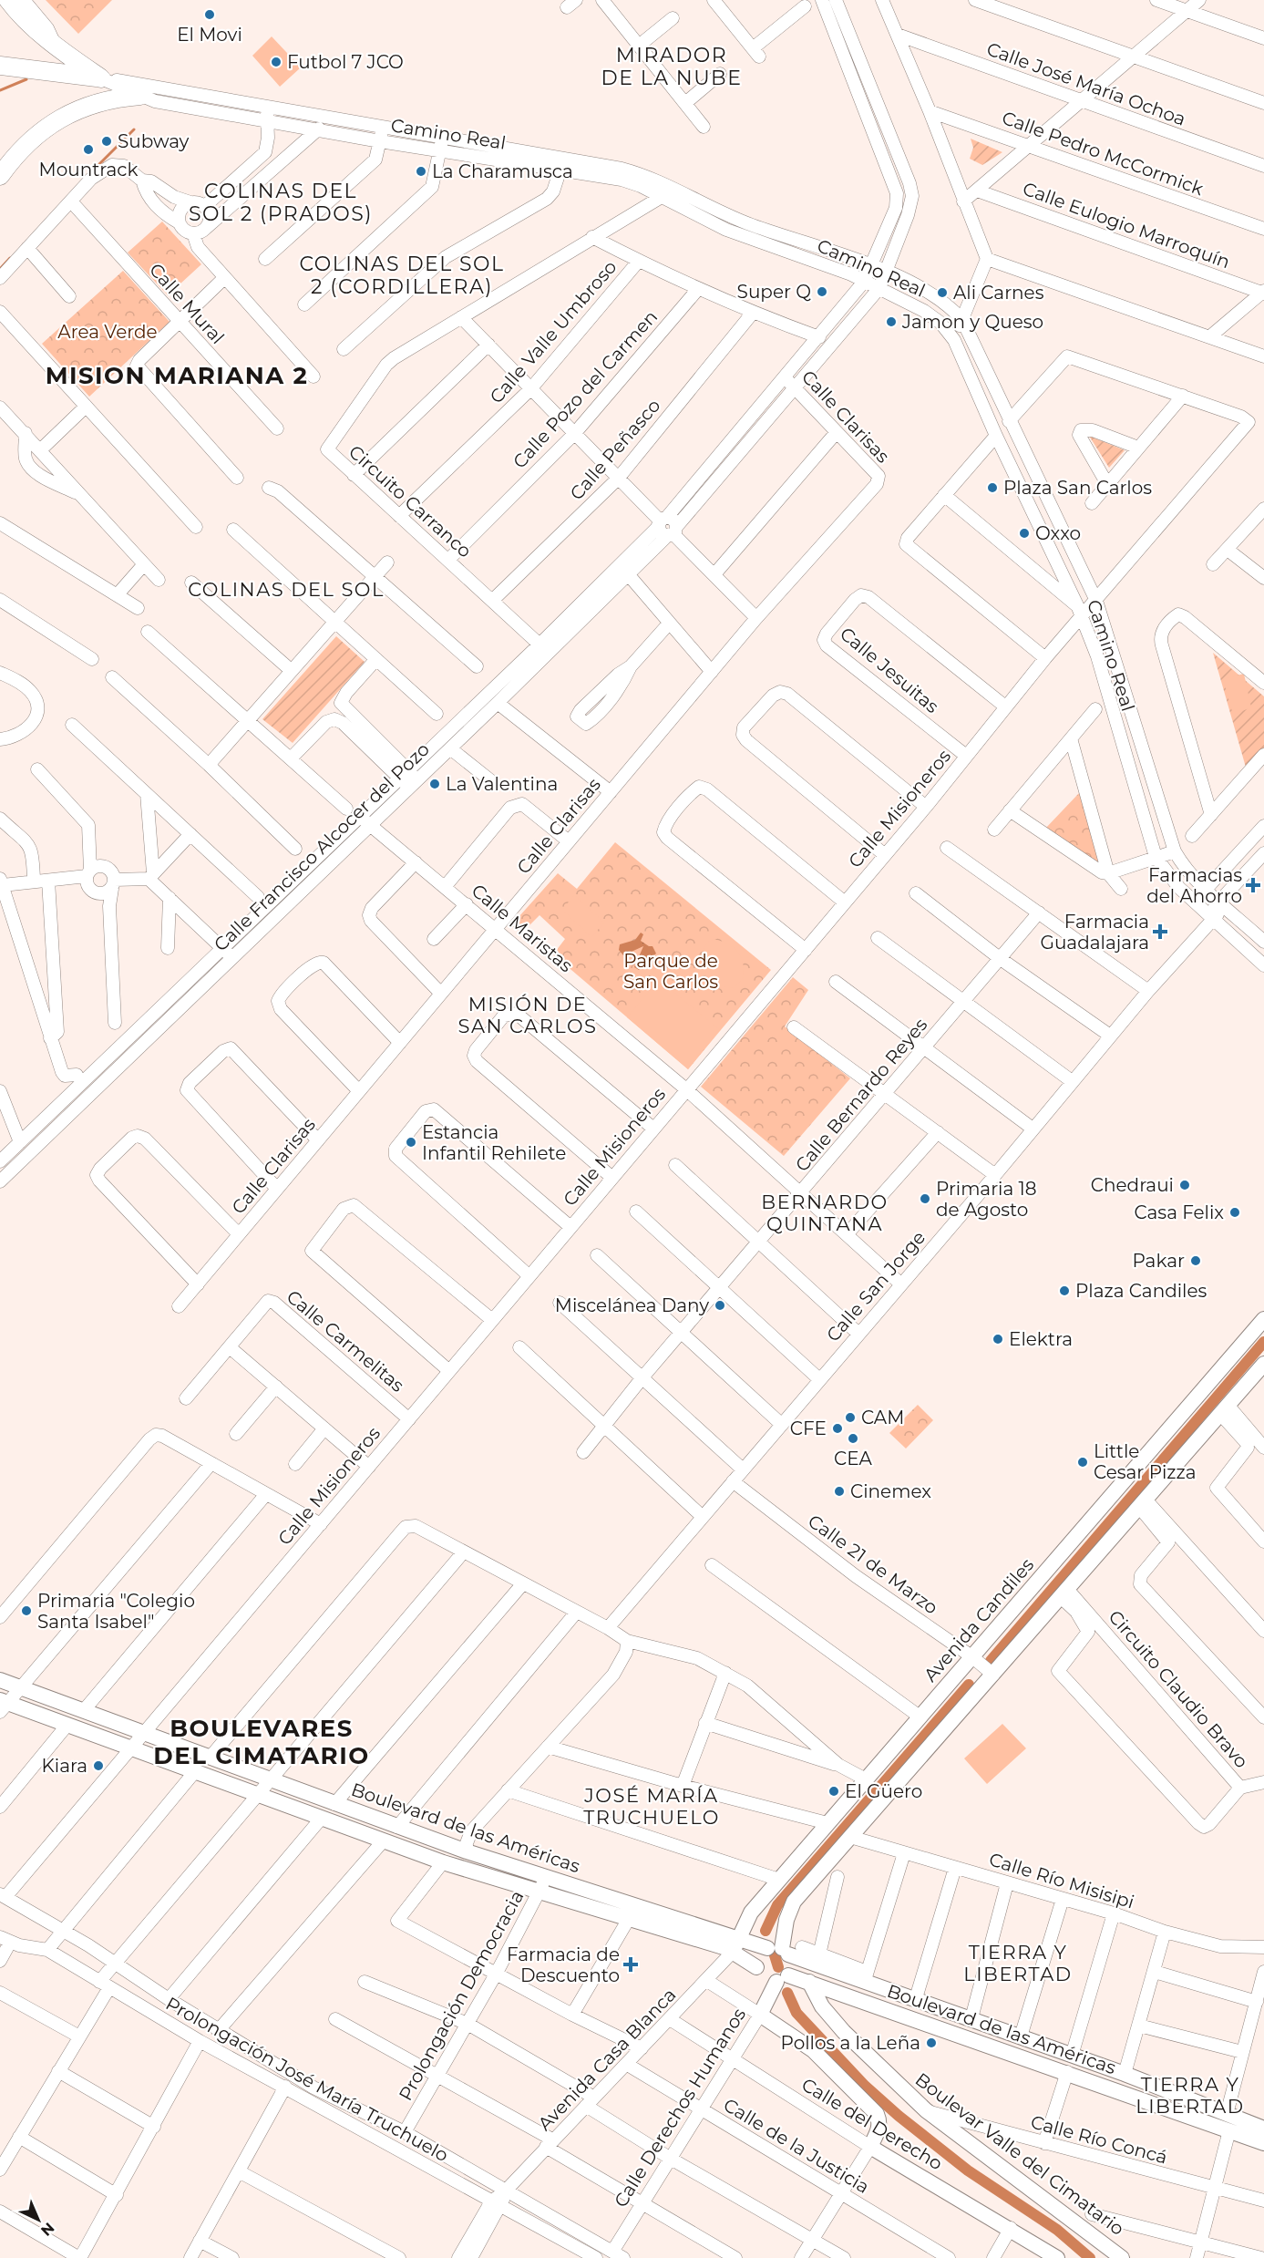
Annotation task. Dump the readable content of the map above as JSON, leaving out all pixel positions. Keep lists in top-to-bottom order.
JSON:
{
  "streets": {
    "main road": [
      "Avenida Candiles",
      "Boulevard de las Américas",
      "Calle Derechos Humanos",
      "Calle del Derecho",
      "Boulevar Valle del Cimatario"
    ],
    "street": [
      "Calle José María Ochoa",
      "Camino Real",
      "Calle Pedro McCormick",
      "Calle Eulogio Marroquín",
      "Calle Mural",
      "Calle Valle Umbroso",
      "Calle Pozo del Carmen",
      "Calle Clarisas",
      "Calle Peñasco",
      "Circuito Carranco",
      "Calle Jesuitas",
      "Calle Misioneros",
      "Calle Francisco Alcocer del Pozo",
      "Calle Maristas",
      "Calle Bernardo Reyes",
      "Calle San Jorge",
      "Calle Carmelitas",
      "Calle 21 de Marzo",
      "Circuito Claudio Bravo",
      "Calle Río Misisipi",
      "Prolongación Democracia",
      "Avenida Casa Blanca",
      "Prolongación José María Truchuelo",
      "Calle Río Concá",
      "Calle de la Justicia"
    ]
  },
  "crossings": [
    ["Camino Real", "Circuito Carranco"],
    ["Camino Real", "Calle Misioneros"],
    ["Camino Real", "Calle Francisco Alcocer del Pozo"],
    ["Camino Real", "Calle San Jorge"],
    ["Calle Valle Umbroso", "Circuito Carranco"],
    ["Calle Pozo del Carmen", "Circuito Carranco"],
    ["Calle Clarisas", "Calle Francisco Alcocer del Pozo"],
    ["Calle Clarisas", "Calle Maristas"],
    ["Calle Peñasco", "Circuito Carranco"],
    ["Circuito Carranco", "Calle Francisco Alcocer del Pozo"],
    ["Calle Jesuitas", "Calle Misioneros"],
    ["Calle Misioneros", "Calle Maristas"],
    ["Calle Misioneros", "Calle Carmelitas"],
    ["Calle Misioneros", "Boulevard de las Américas"],
    ["Calle Misioneros", "Prolongación José María Truchuelo"],
    ["Calle Francisco Alcocer del Pozo", "Calle Maristas"],
    ["Calle Maristas", "Calle Bernardo Reyes"],
    ["Calle Maristas", "Calle San Jorge"],
    ["Calle San Jorge", "Calle 21 de Marzo"],
    ["Calle 21 de Marzo", "Avenida Candiles"],
    ["Avenida Candiles", "Boulevard de las Américas"],
    ["Avenida Candiles", "Avenida Casa Blanca"],
    ["Boulevard de las Américas", "Prolongación Democracia"],
    ["Boulevard de las Américas", "Avenida Casa Blanca"],
    ["Boulevard de las Américas", "Calle Derechos Humanos"],
    ["Boulevard de las Américas", "Boulevar Valle del Cimatario"],
    ["Prolongación Democracia", "Prolongación José María Truchuelo"],
    ["Avenida Casa Blanca", "Prolongación José María Truchuelo"],
    ["Avenida Casa Blanca", "Calle del Derecho"],
    ["Avenida Casa Blanca", "Calle de la Justicia"],
    ["Calle Derechos Humanos", "Calle del Derecho"],
    ["Calle Derechos Humanos", "Calle de la Justicia"],
    ["Calle Río Concá", "Boulevar Valle del Cimatario"]
  ],
  "districts": [
    "MIRADOR DE LA NUBE",
    "COLINAS DEL SOL 2 (PRADOS)",
    "COLINAS DEL SOL 2 (CORDILLERA)",
    "MISION MARIANA 2",
    "COLINAS DEL SOL",
    "MISIÓN DE SAN CARLOS",
    "BERNARDO QUINTANA",
    "BOULEVARES DEL CIMATARIO",
    "JOSÉ MARÍA TRUCHUELO",
    "TIERRA Y LIBERTAD",
    "TIERRA Y LIBERTAD"
  ],
  "parks": ["Area Verde", "Parque de San Carlos"],
  "places": {
    "other": [
      "El Movi",
      "Futbol 7 JCO",
      "Subway",
      "Mountrack",
      "La Charamusca",
      "Super Q",
      "Ali Carnes",
      "Jamon y Queso",
      "Plaza San Carlos",
      "Oxxo",
      "La Valentina",
      "Estancia Infantil Rehilete",
      "Chedraui",
      "Primaria 18 de Agosto",
      "Casa Felix",
      "Pakar",
      "Plaza Candiles",
      "Miscelánea Dany",
      "Elektra",
      "CAM",
      "CFE",
      "CEA",
      "Little Cesar Pizza",
      "Cinemex",
      "Primaria \"Colegio Santa Isabel\"",
      "Kiara",
      "El Güero",
      "Pollos a la Leña"
    ],
    "health": ["Farmacias del Ahorro", "Farmacia Guadalajara", "Farmacia de Descuento"]
  },
  "north": "bottom right"
}
